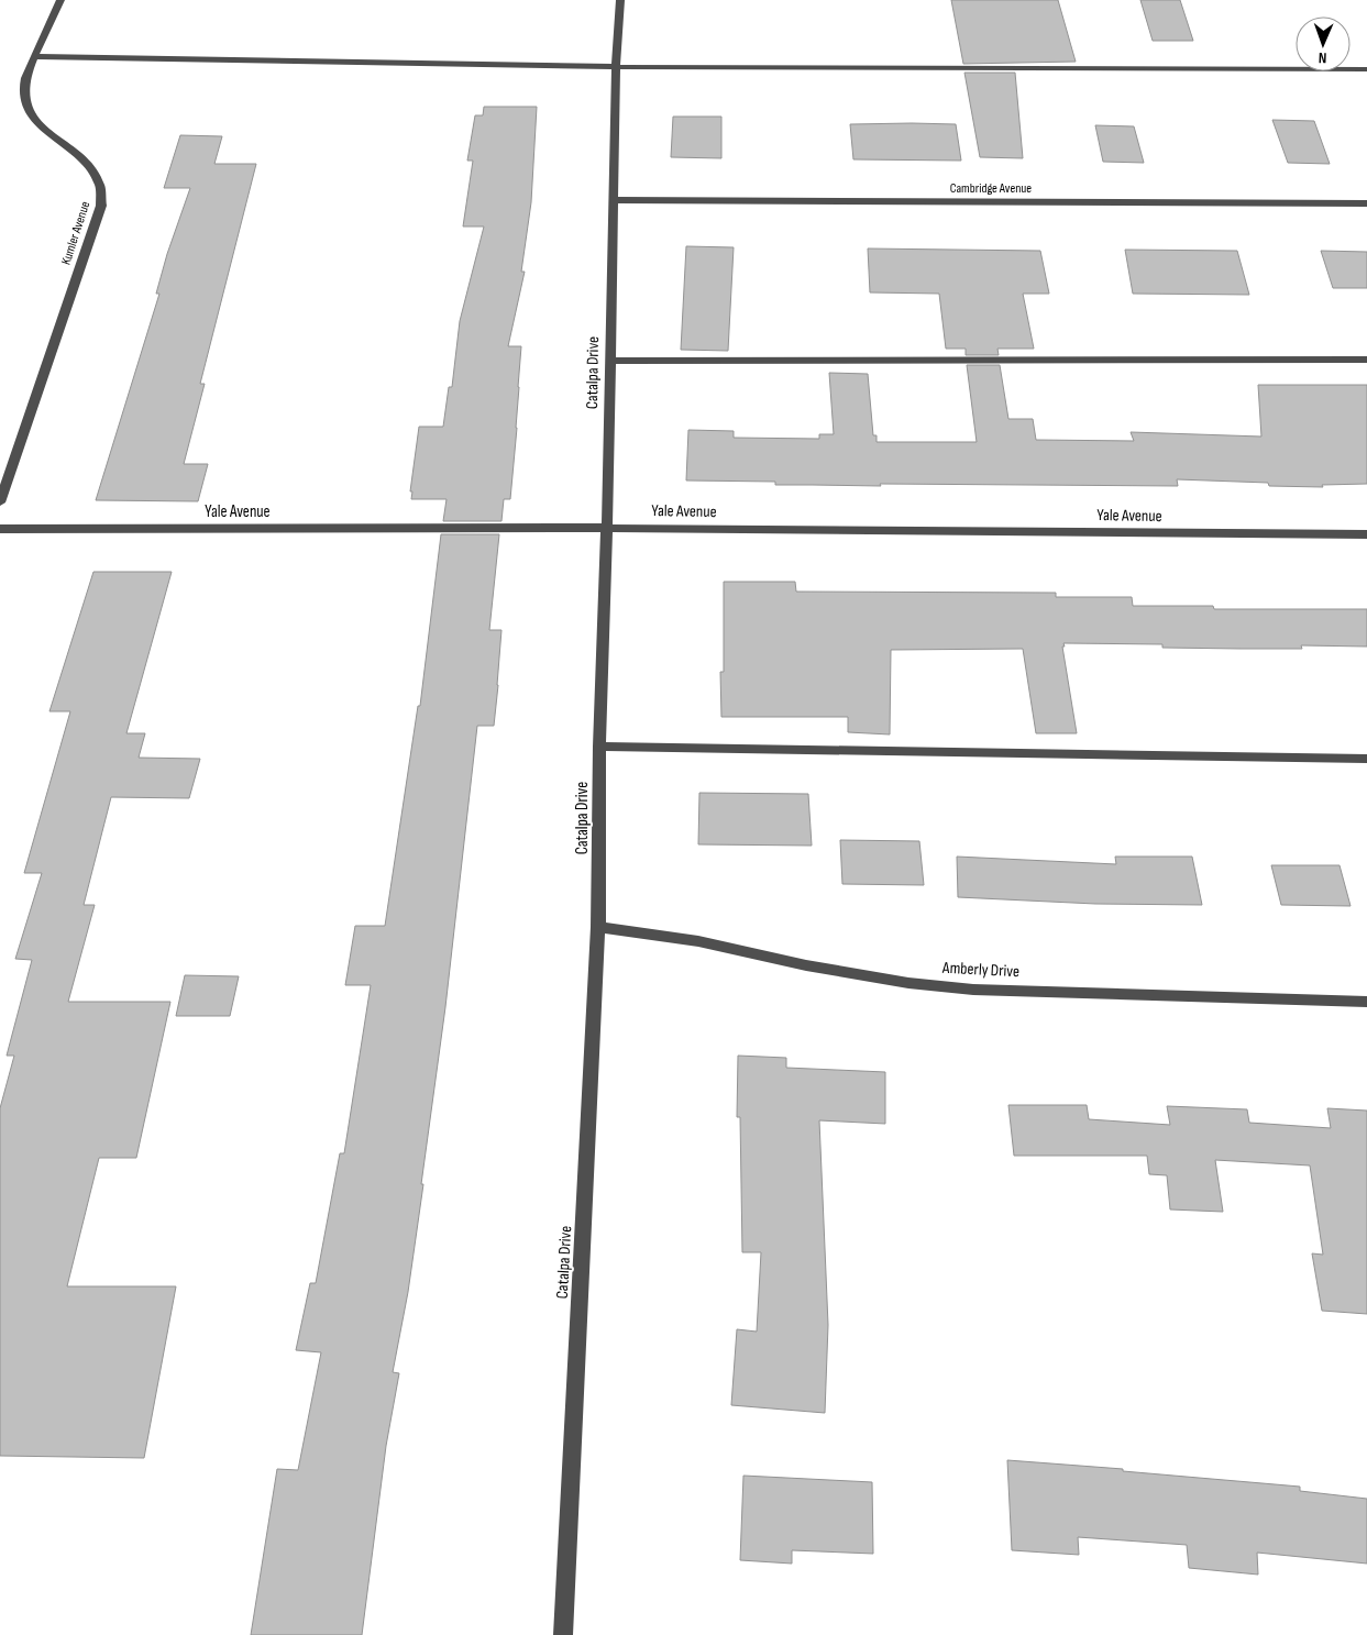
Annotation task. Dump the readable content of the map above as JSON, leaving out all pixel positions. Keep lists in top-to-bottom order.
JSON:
{
  "streets": {
    "street": [
      "Cambridge Avenue",
      "Kumler Avenue",
      "Catalpa Drive",
      "Yale Avenue",
      "Amberly Drive"
    ]
  },
  "crossings": [
    ["Cambridge Avenue", "Catalpa Drive"],
    ["Catalpa Drive", "Yale Avenue"],
    ["Catalpa Drive", "Amberly Drive"]
  ],
  "north": "bottom"
}
